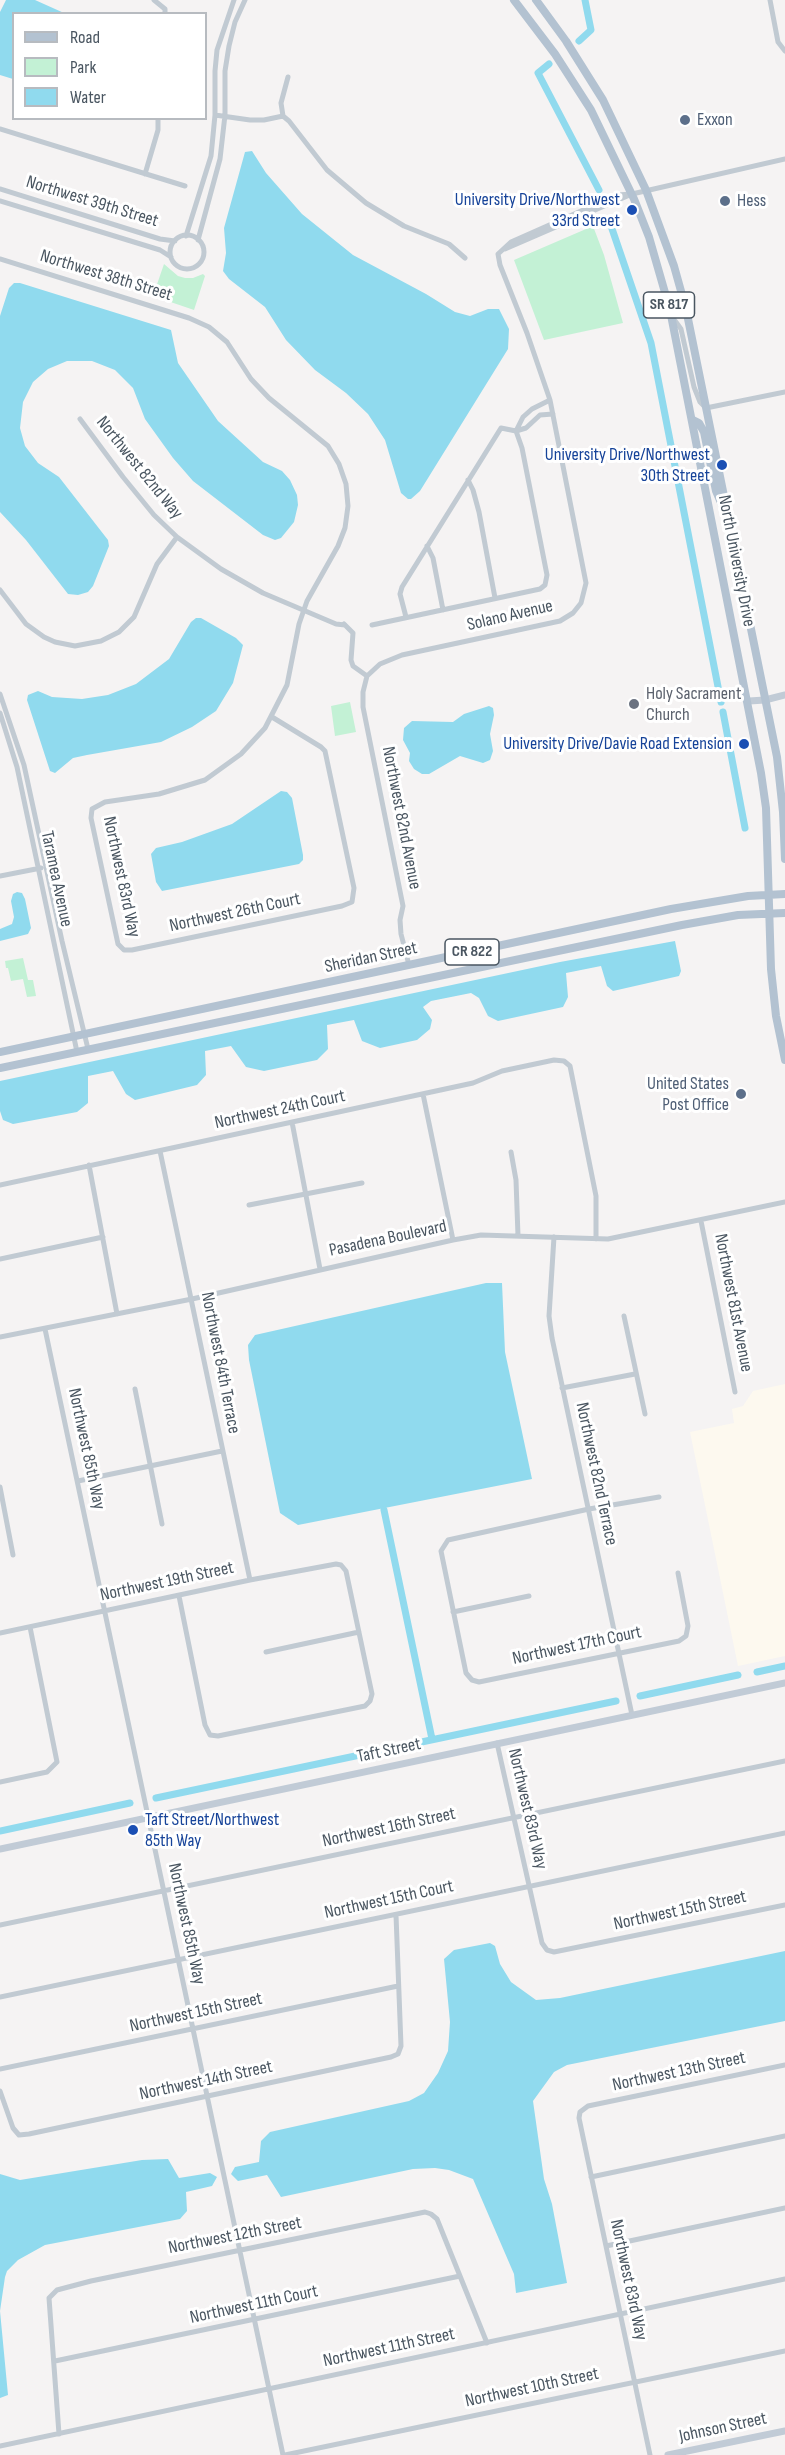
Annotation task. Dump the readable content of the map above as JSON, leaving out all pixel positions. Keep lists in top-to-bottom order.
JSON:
{
  "streets": {
    "main road": [
      "SR 817",
      "North University Drive",
      "CR 822",
      "Sheridan Street"
    ],
    "street": [
      "Northwest 39th Street",
      "Northwest 38th Street",
      "Northwest 82nd Way",
      "Solano Avenue",
      "Northwest 82nd Avenue",
      "Northwest 83rd Way",
      "Taramea Avenue",
      "Northwest 26th Court",
      "Northwest 24th Court",
      "Pasadena Boulevard",
      "Northwest 81st Avenue",
      "Northwest 84th Terrace",
      "Northwest 85th Way",
      "Northwest 82nd Terrace",
      "Northwest 19th Street",
      "Northwest 17th Court",
      "Taft Street",
      "Northwest 16th Street",
      "Northwest 15th Court",
      "Northwest 15th Street",
      "Northwest 13th Street",
      "Northwest 14th Street",
      "Northwest 12th Street",
      "Northwest 11th Court",
      "Northwest 11th Street",
      "Northwest 10th Street",
      "Johnson Street"
    ]
  },
  "crossings": [
    ["Northwest 38th Street", "Northwest 82nd Way"],
    ["Northwest 82nd Way", "Solano Avenue"],
    ["Northwest 82nd Way", "Northwest 82nd Avenue"],
    ["North University Drive", "Solano Avenue"],
    ["North University Drive", "Sheridan Street"],
    ["Solano Avenue", "Northwest 82nd Avenue"],
    ["Northwest 82nd Avenue", "Sheridan Street"],
    ["Northwest 83rd Way", "Northwest 26th Court"],
    ["Northwest 83rd Way", "Taft Street"],
    ["Northwest 83rd Way", "Northwest 16th Street"],
    ["Northwest 83rd Way", "Northwest 15th Court"],
    ["Northwest 83rd Way", "Northwest 15th Street"],
    ["Northwest 83rd Way", "Northwest 13th Street"],
    ["Northwest 83rd Way", "Northwest 11th Street"],
    ["Northwest 83rd Way", "Northwest 10th Street"],
    ["Taramea Avenue", "Sheridan Street"],
    ["Northwest 24th Court", "Pasadena Boulevard"],
    ["Northwest 24th Court", "Northwest 84th Terrace"],
    ["Pasadena Boulevard", "Northwest 81st Avenue"],
    ["Pasadena Boulevard", "Northwest 84th Terrace"],
    ["Pasadena Boulevard", "Northwest 85th Way"],
    ["Pasadena Boulevard", "Northwest 82nd Terrace"],
    ["Northwest 84th Terrace", "Northwest 19th Street"],
    ["Northwest 85th Way", "Northwest 19th Street"],
    ["Northwest 85th Way", "Taft Street"],
    ["Northwest 85th Way", "Northwest 16th Street"],
    ["Northwest 85th Way", "Northwest 15th Court"],
    ["Northwest 85th Way", "Northwest 15th Street"],
    ["Northwest 85th Way", "Northwest 14th Street"],
    ["Northwest 85th Way", "Northwest 12th Street"],
    ["Northwest 85th Way", "Northwest 11th Court"],
    ["Northwest 85th Way", "Northwest 11th Street"],
    ["Northwest 85th Way", "Northwest 10th Street"],
    ["Northwest 82nd Terrace", "Northwest 17th Court"],
    ["Northwest 82nd Terrace", "Taft Street"],
    ["Northwest 15th Street", "Northwest 14th Street"],
    ["Northwest 12th Street", "Northwest 11th Court"]
  ],
  "places": [
    "Exxon",
    "Hess",
    "University Drive/Northwest 33rd Street",
    "University Drive/Northwest 30th Street",
    "Holy Sacrament Church",
    "University Drive/Davie Road Extension",
    "United States Post Office",
    "Taft Street/Northwest 85th Way"
  ],
  "legend": ["Road", "Park", "Water"]
}
